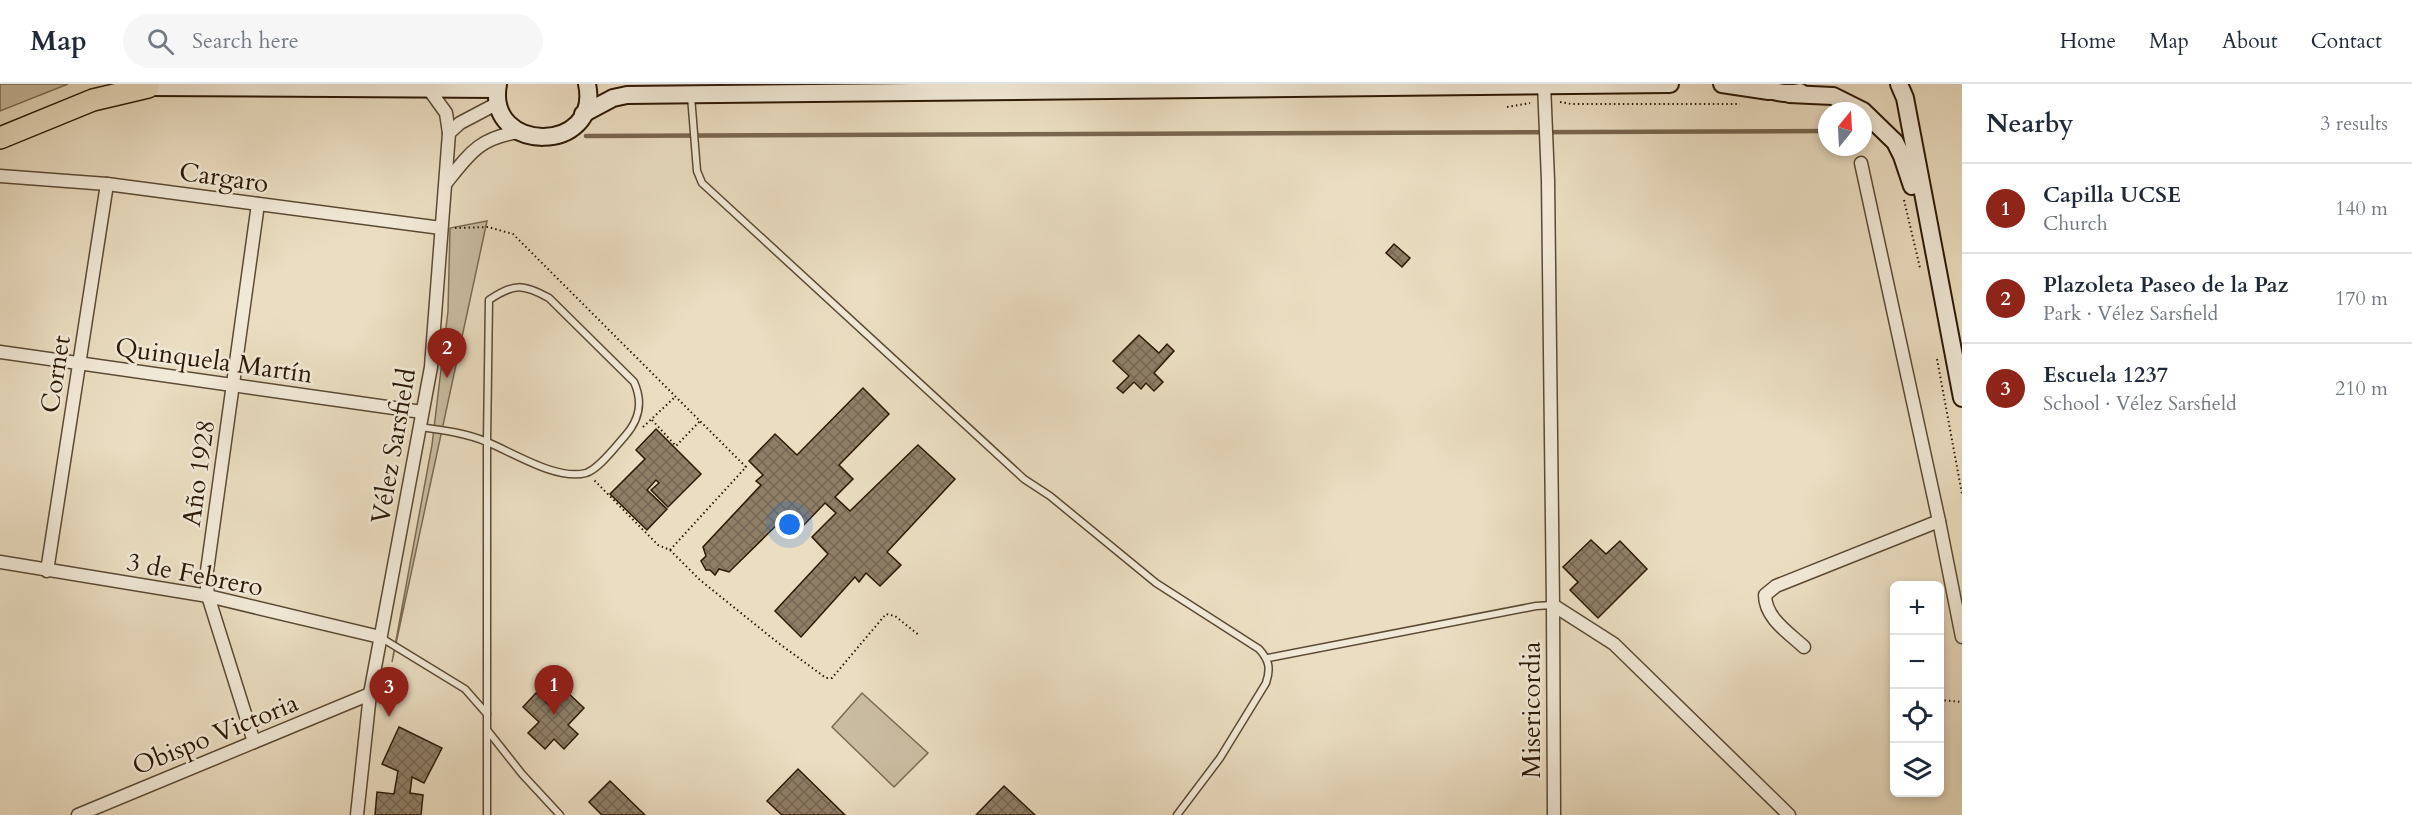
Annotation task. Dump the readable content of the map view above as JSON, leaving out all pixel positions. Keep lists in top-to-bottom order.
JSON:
{
  "streets": {
    "street": [
      "Cargaro",
      "Quinquela Martín",
      "Cornet",
      "Vélez Sarsfield",
      "Año 1928",
      "3 de Febrero",
      "Misericordia",
      "Obispo Victoria"
    ]
  },
  "crossings": [
    ["Cargaro", "Cornet"],
    ["Cargaro", "Vélez Sarsfield"],
    ["Cargaro", "Año 1928"],
    ["Quinquela Martín", "Cornet"],
    ["Quinquela Martín", "Vélez Sarsfield"],
    ["Quinquela Martín", "Año 1928"],
    ["Cornet", "3 de Febrero"],
    ["Vélez Sarsfield", "3 de Febrero"],
    ["Vélez Sarsfield", "Obispo Victoria"],
    ["Año 1928", "3 de Febrero"],
    ["Año 1928", "Obispo Victoria"]
  ],
  "north": "top",
  "page": {
    "header": "Map",
    "search": "Search here",
    "nav": [
      "Home",
      "Map",
      "About",
      "Contact"
    ],
    "heading": ["Nearby", "3 results"],
    "list": [
      {
        "mark": "1",
        "name": "Capilla UCSE",
        "note": "Church",
        "value": "140 m"
      },
      {
        "mark": "2",
        "name": "Plazoleta Paseo de la Paz",
        "note": "Park · Vélez Sarsfield",
        "value": "170 m"
      },
      {
        "mark": "3",
        "name": "Escuela 1237",
        "note": "School · Vélez Sarsfield",
        "value": "210 m"
      }
    ],
    "pins": ["2", "1", "3"],
    "map_buttons": ["+", "−"]
  }
}
